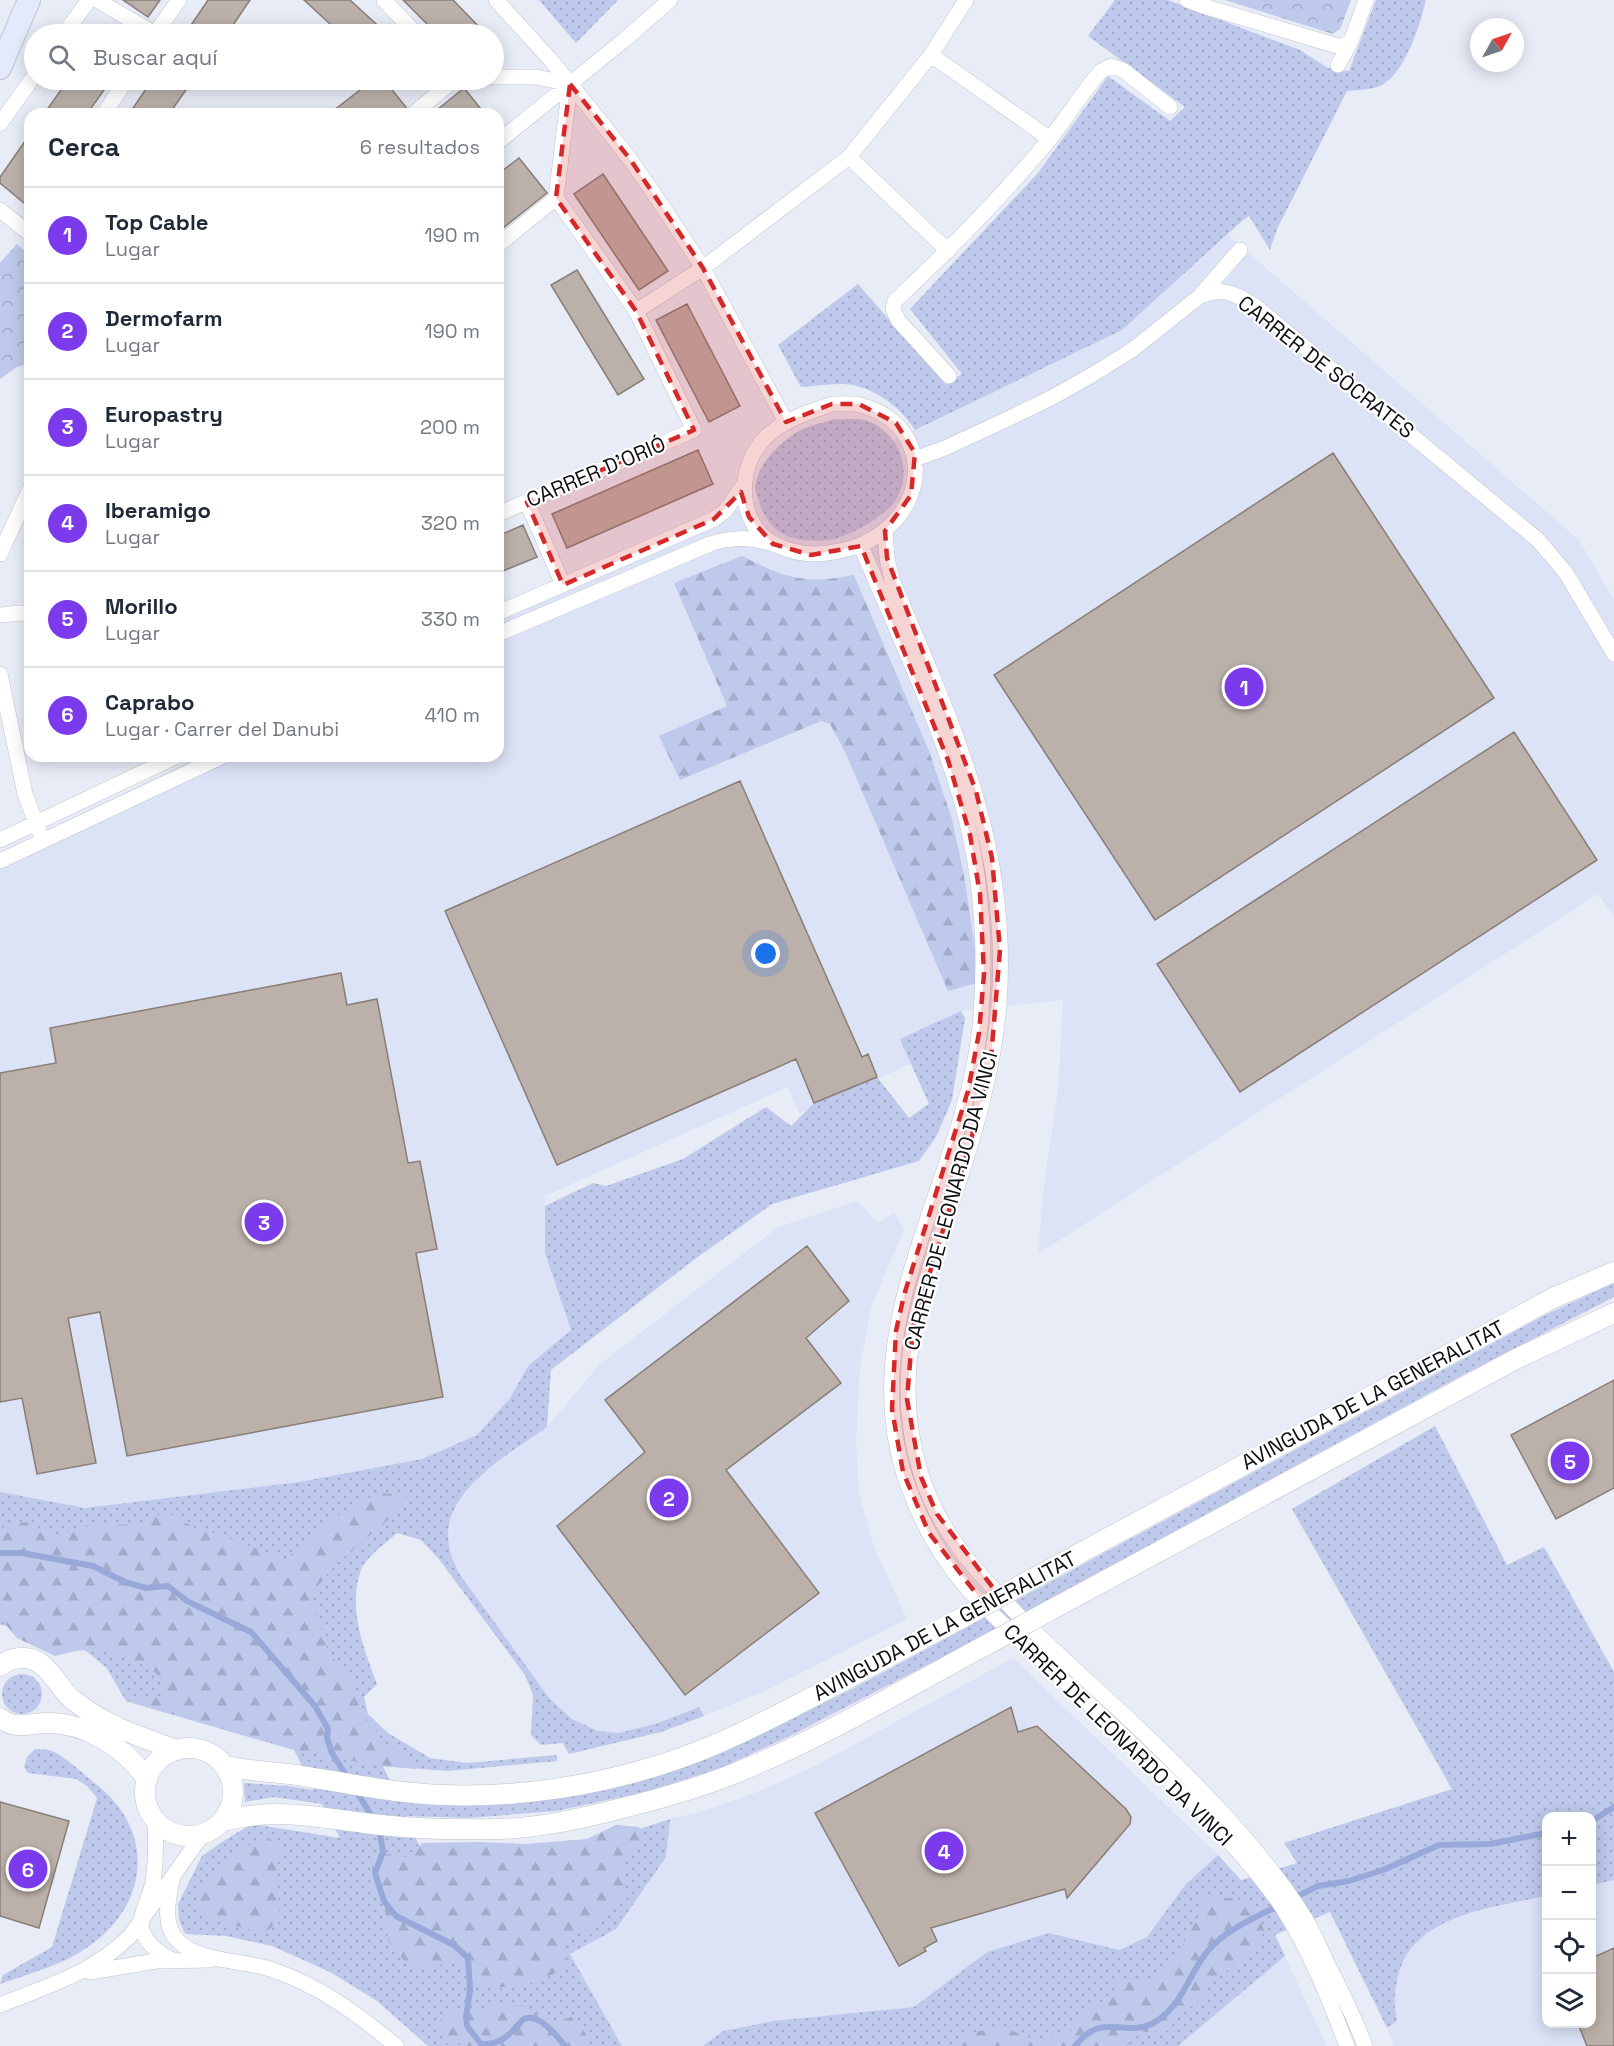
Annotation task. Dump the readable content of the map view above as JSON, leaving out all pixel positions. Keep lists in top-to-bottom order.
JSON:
{
  "streets": {
    "street": [
      "CARRER DE SÒCRATES",
      "CARRER D'ORIÓ",
      "CARRER DE LEONARDO DA VINCI",
      "AVINGUDA DE LA GENERALITAT"
    ]
  },
  "crossings": [
    ["CARRER DE SÒCRATES", "CARRER DE LEONARDO DA VINCI"]
  ],
  "north": "top right",
  "page": {
    "search": "Buscar aquí",
    "heading": ["Cerca", "6 resultados"],
    "list": [
      {
        "mark": "1",
        "name": "Top Cable",
        "note": "Lugar",
        "value": "190 m"
      },
      {
        "mark": "2",
        "name": "Dermofarm",
        "note": "Lugar",
        "value": "190 m"
      },
      {
        "mark": "3",
        "name": "Europastry",
        "note": "Lugar",
        "value": "200 m"
      },
      {
        "mark": "4",
        "name": "Iberamigo",
        "note": "Lugar",
        "value": "320 m"
      },
      {
        "mark": "5",
        "name": "Morillo",
        "note": "Lugar",
        "value": "330 m"
      },
      {
        "mark": "6",
        "name": "Caprabo",
        "note": "Lugar · Carrer del Danubi",
        "value": "410 m"
      }
    ],
    "pins": [
      "1",
      "3",
      "5",
      "2",
      "4",
      "6"
    ],
    "map_buttons": ["+", "−"]
  }
}
